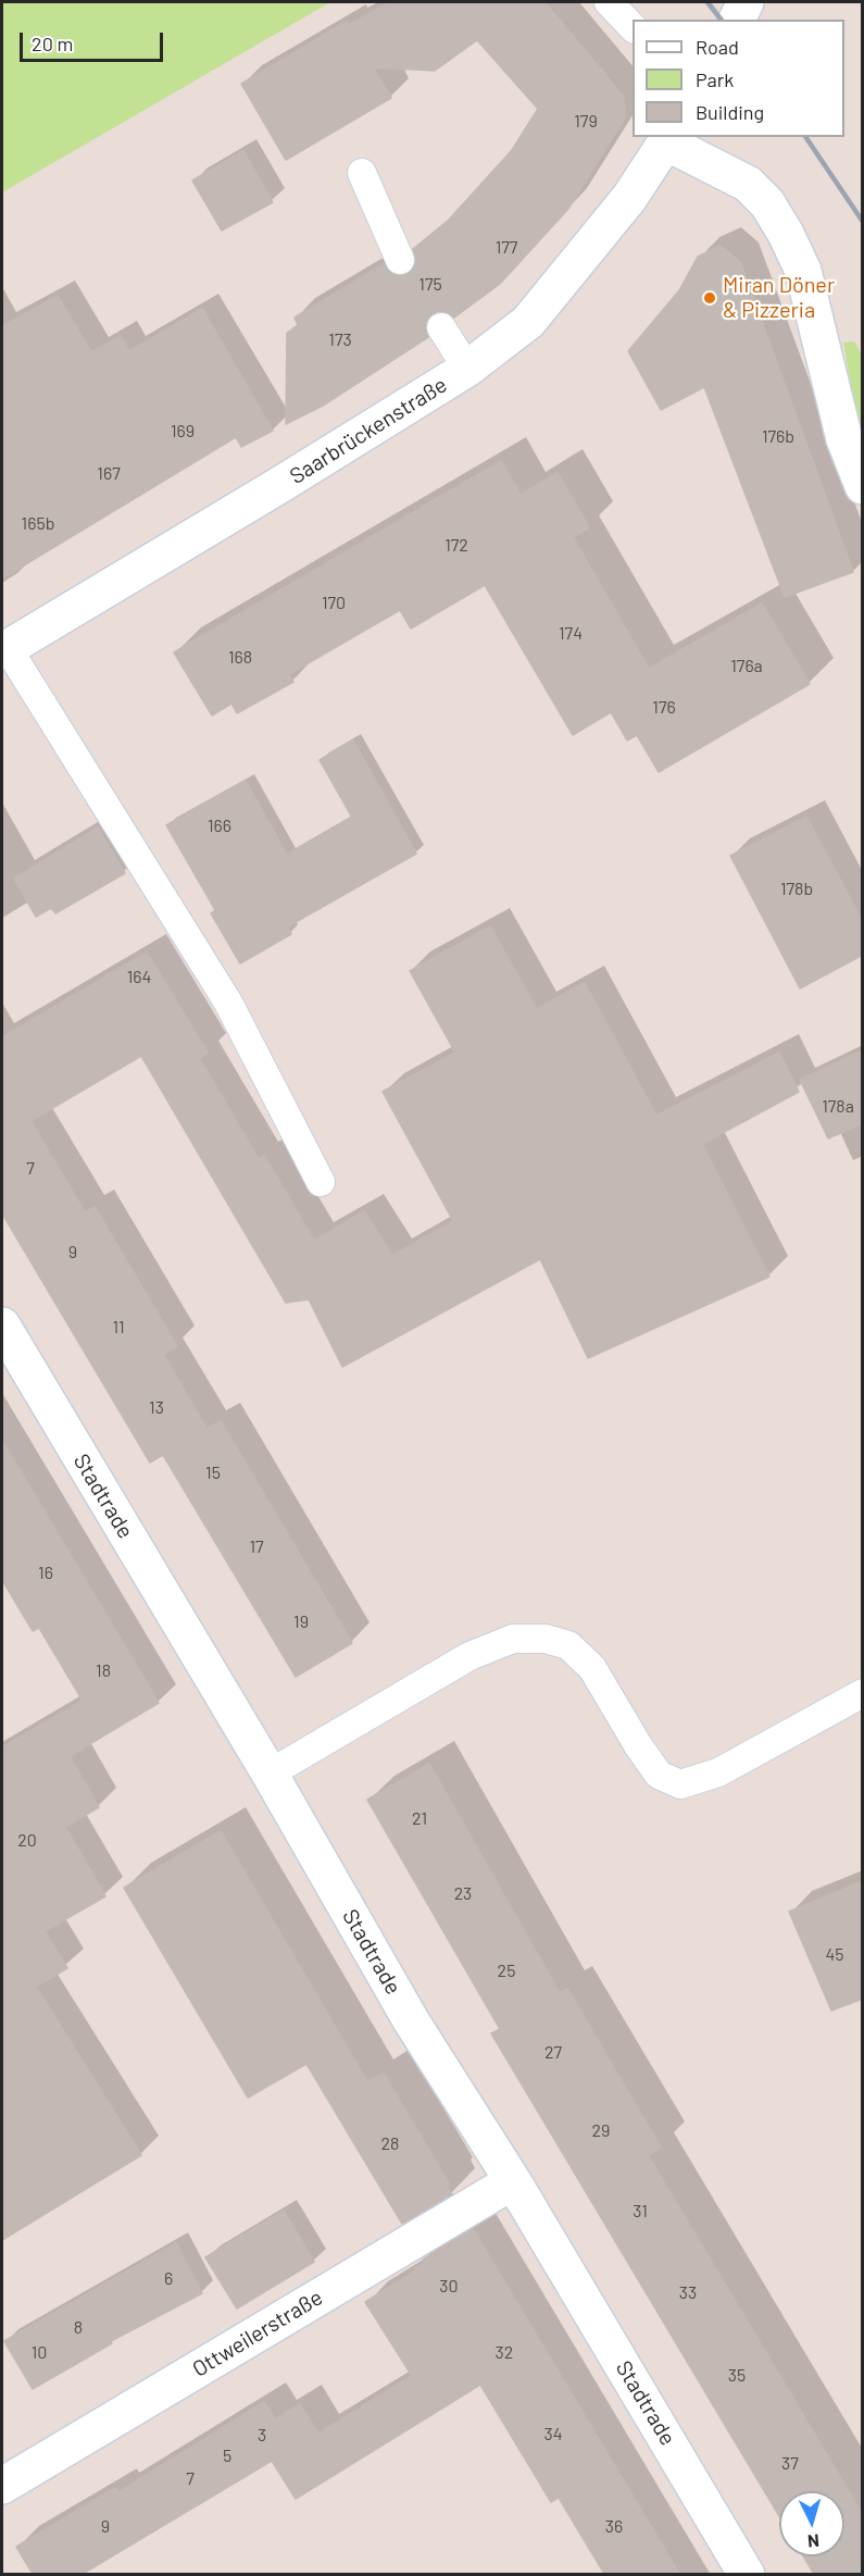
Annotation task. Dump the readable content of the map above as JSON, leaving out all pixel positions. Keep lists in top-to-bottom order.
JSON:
{
  "streets": {
    "street": ["Saarbrückenstraße", "Stadtrade", "Ottweilerstraße"]
  },
  "crossings": [
    ["Stadtrade", "Ottweilerstraße"]
  ],
  "places": ["Miran Döner & Pizzeria"],
  "house_numbers": [
    "179",
    "177",
    "175",
    "173",
    "169",
    "176b",
    "167",
    "165b",
    "172",
    "170",
    "174",
    "168",
    "176a",
    "176",
    "166",
    "178b",
    "164",
    "178a",
    "7",
    "9",
    "11",
    "13",
    "15",
    "17",
    "16",
    "19",
    "18",
    "21",
    "20",
    "23",
    "45",
    "25",
    "27",
    "29",
    "28",
    "31",
    "6",
    "30",
    "33",
    "8",
    "10",
    "32",
    "35",
    "34",
    "3",
    "5",
    "37",
    "7",
    "9",
    "36"
  ],
  "legend": ["Road", "Park", "Building"],
  "scale_bar": "20 m",
  "north": "bottom"
}
